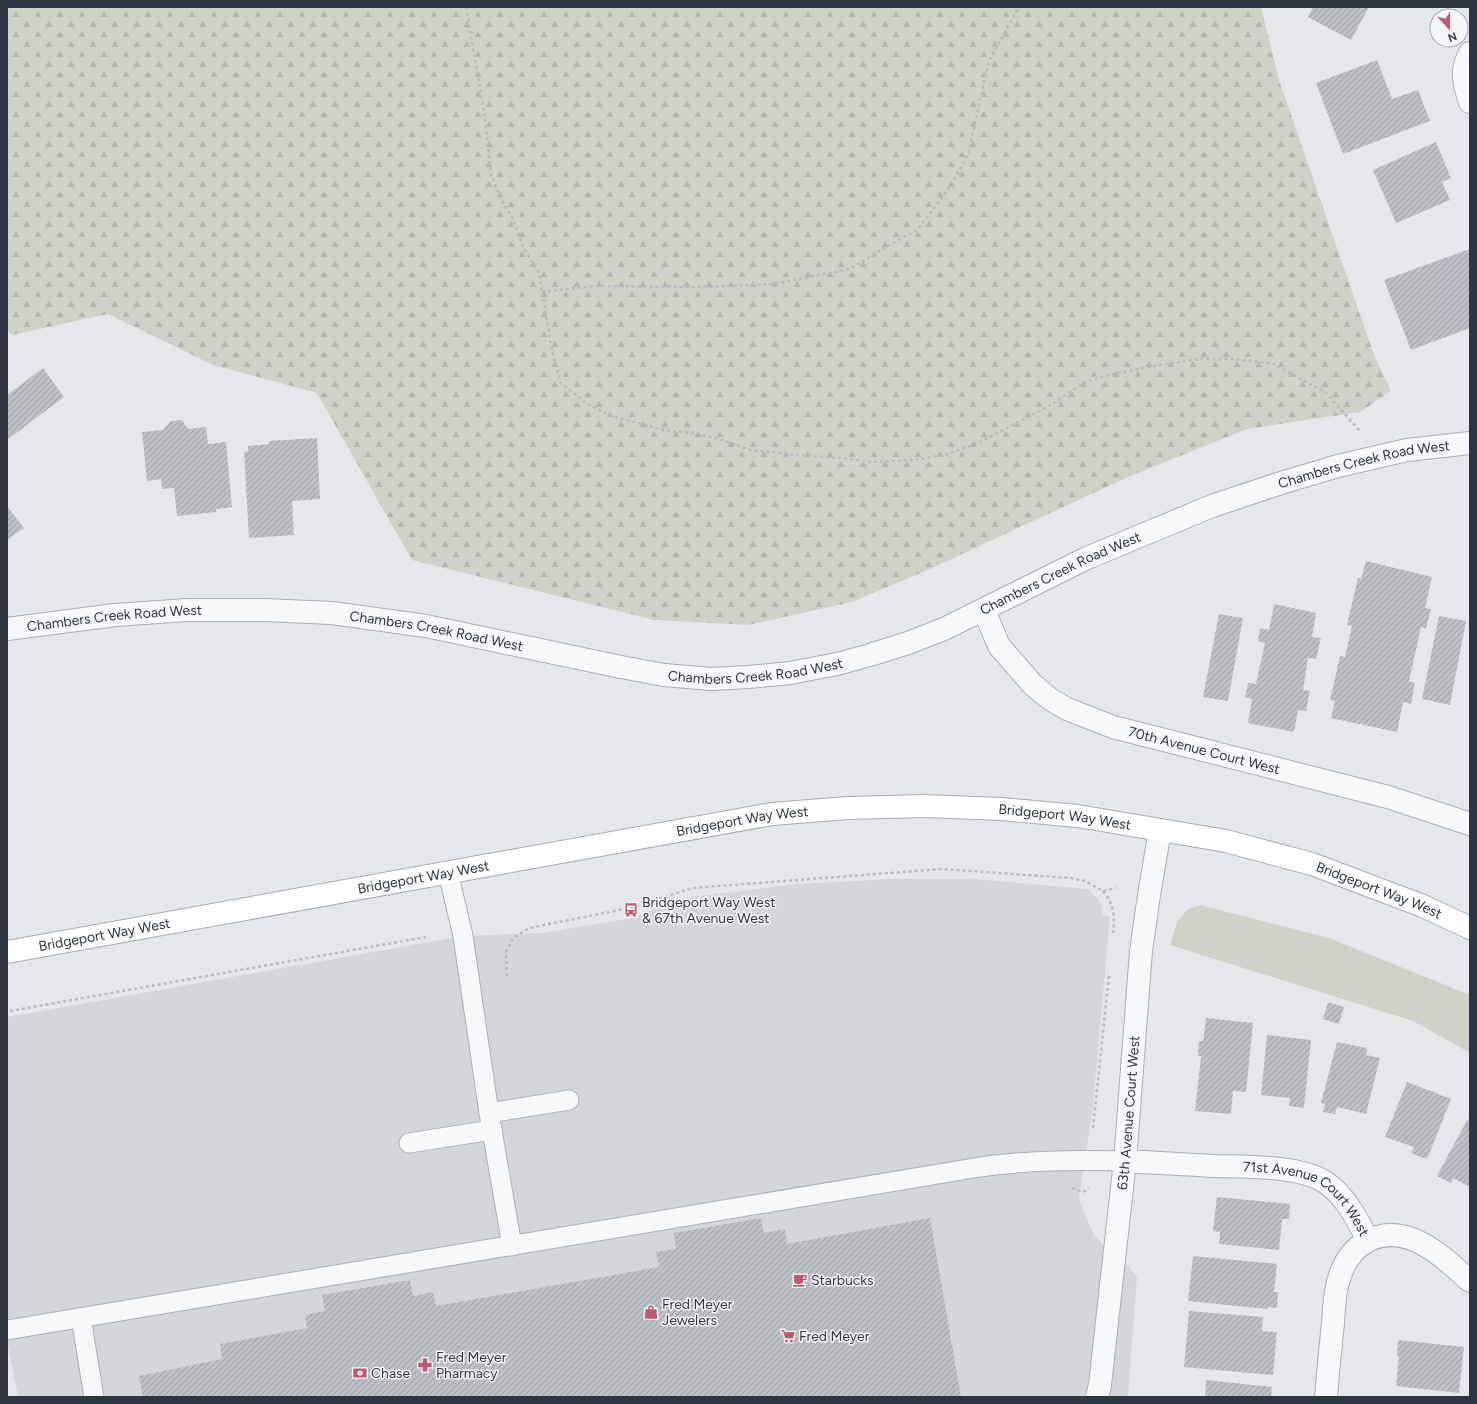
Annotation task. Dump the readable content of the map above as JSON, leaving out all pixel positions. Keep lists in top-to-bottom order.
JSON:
{
  "streets": {
    "main road": ["Bridgeport Way West"],
    "street": [
      "Chambers Creek Road West",
      "70th Avenue Court West",
      "63th Avenue Court West",
      "71st Avenue Court West"
    ]
  },
  "crossings": [
    ["Chambers Creek Road West", "70th Avenue Court West"],
    ["Bridgeport Way West", "63th Avenue Court West"],
    ["63th Avenue Court West", "71st Avenue Court West"]
  ],
  "places": {
    "bus stop": ["Bridgeport Way West & 67th Avenue West"],
    "cafe": ["Starbucks"],
    "shop": ["Fred Meyer Jewelers"],
    "supermarket": ["Fred Meyer"],
    "pharmacy": ["Fred Meyer Pharmacy"],
    "bank": ["Chase"]
  },
  "north": "bottom"
}
